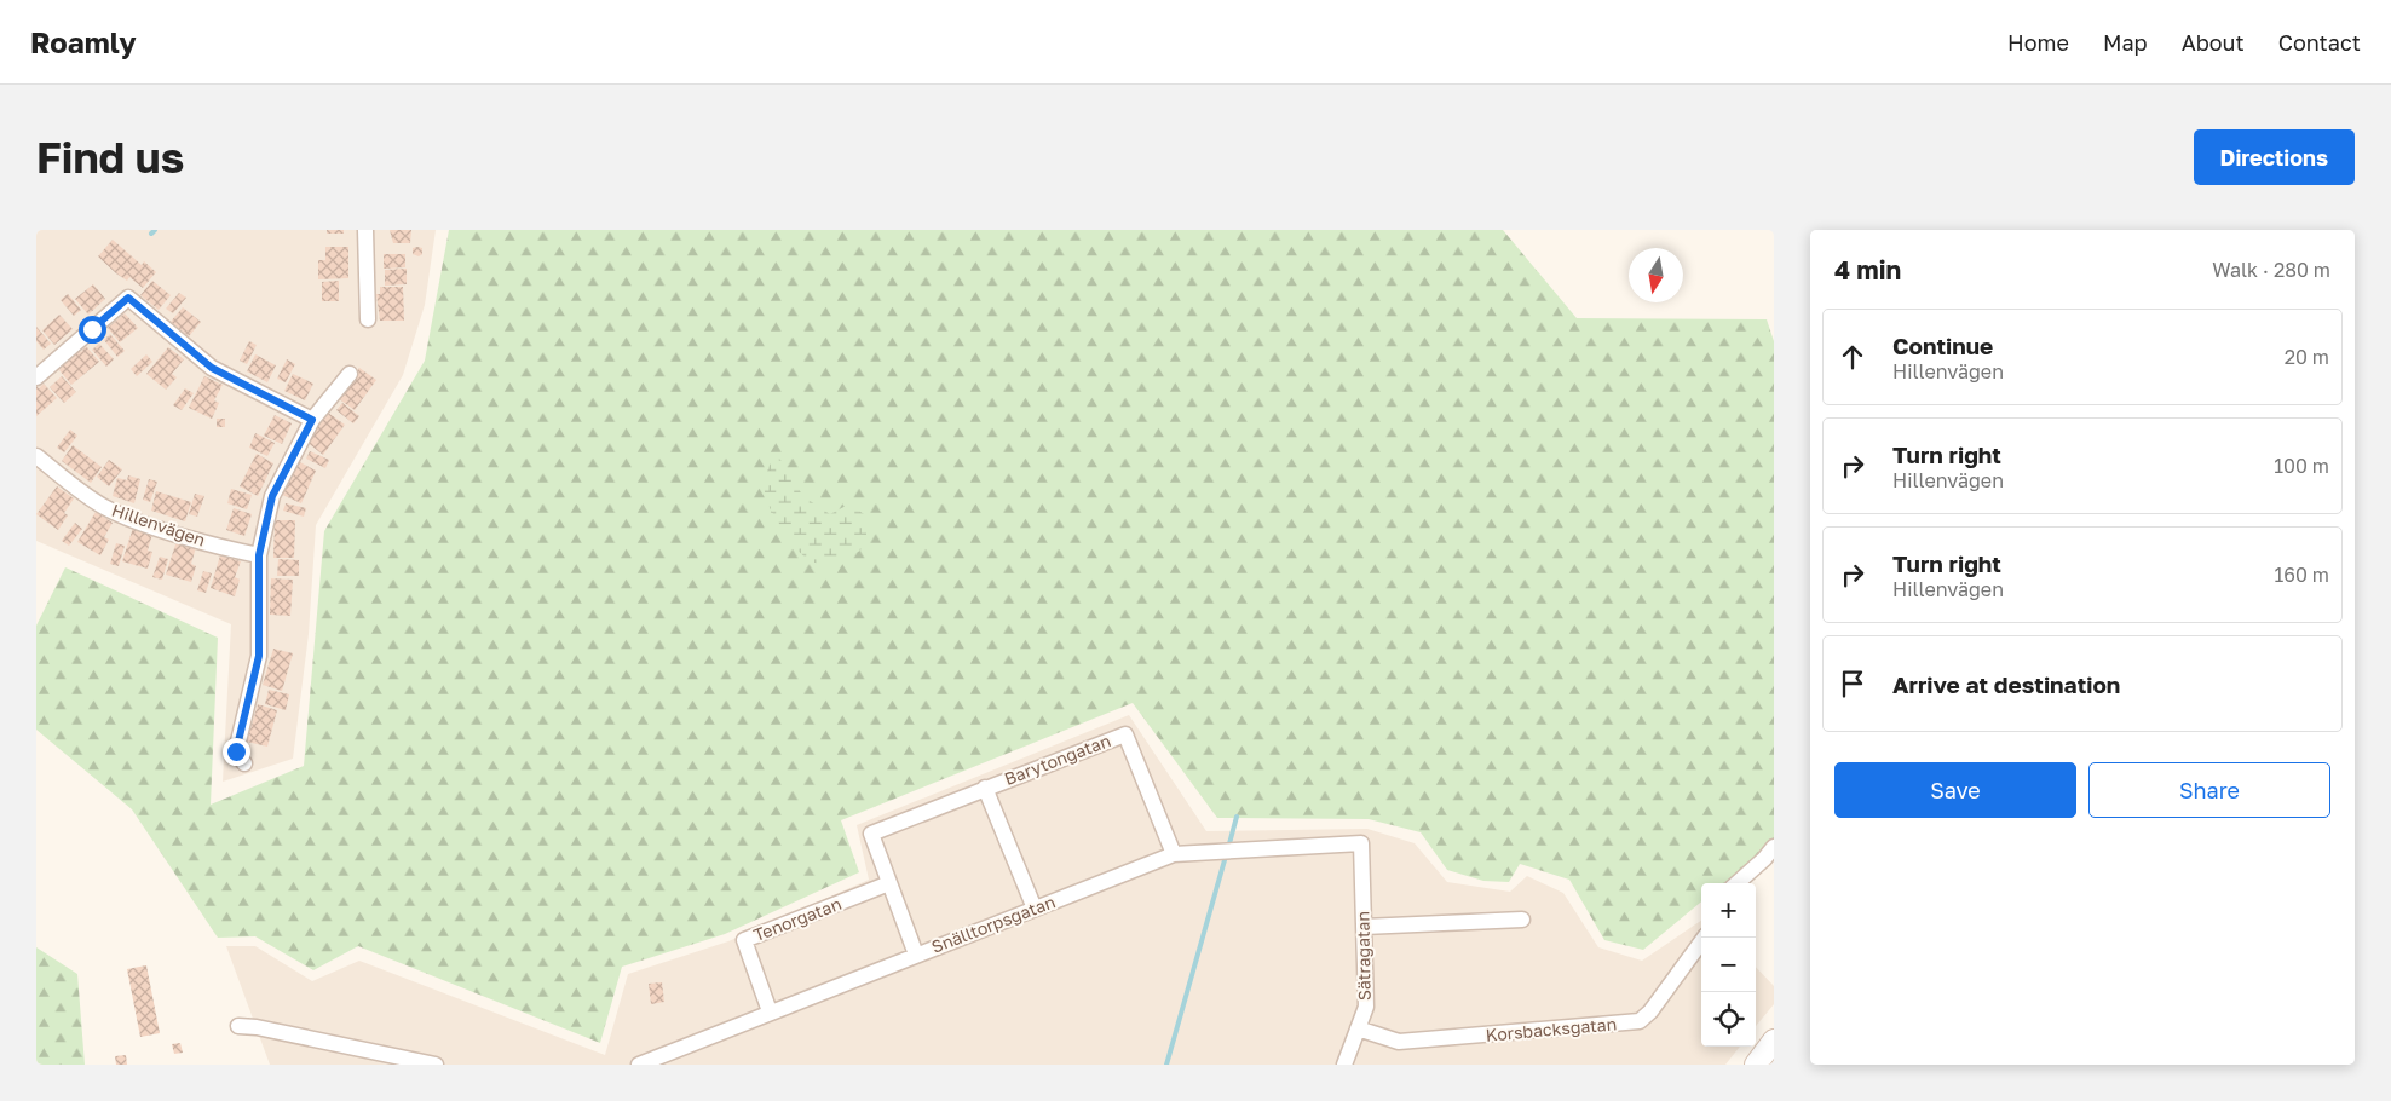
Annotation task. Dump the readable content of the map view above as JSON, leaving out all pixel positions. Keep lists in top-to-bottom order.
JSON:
{
  "streets": {
    "street": [
      "Hillenvägen",
      "Barytongatan",
      "Tenorgatan",
      "Snälltorpsgatan",
      "Sätragatan",
      "Korsbacksgatan"
    ]
  },
  "crossings": [
    ["Barytongatan", "Tenorgatan"],
    ["Barytongatan", "Snälltorpsgatan"],
    ["Tenorgatan", "Snälltorpsgatan"],
    ["Snälltorpsgatan", "Sätragatan"],
    ["Sätragatan", "Korsbacksgatan"]
  ],
  "north": "bottom",
  "page": {
    "header": "Roamly",
    "nav": [
      "Home",
      "Map",
      "About",
      "Contact"
    ],
    "buttons": [
      "Directions",
      ["Save", "Share"]
    ],
    "title": "Find us",
    "heading": ["4 min", "Walk · 280 m"],
    "list": [
      ["Continue", "Hillenvägen", "20 m"],
      ["Turn right", "Hillenvägen", "100 m"],
      ["Turn right", "Hillenvägen", "160 m"],
      "Arrive at destination"
    ],
    "map_buttons": ["+", "−"]
  }
}
